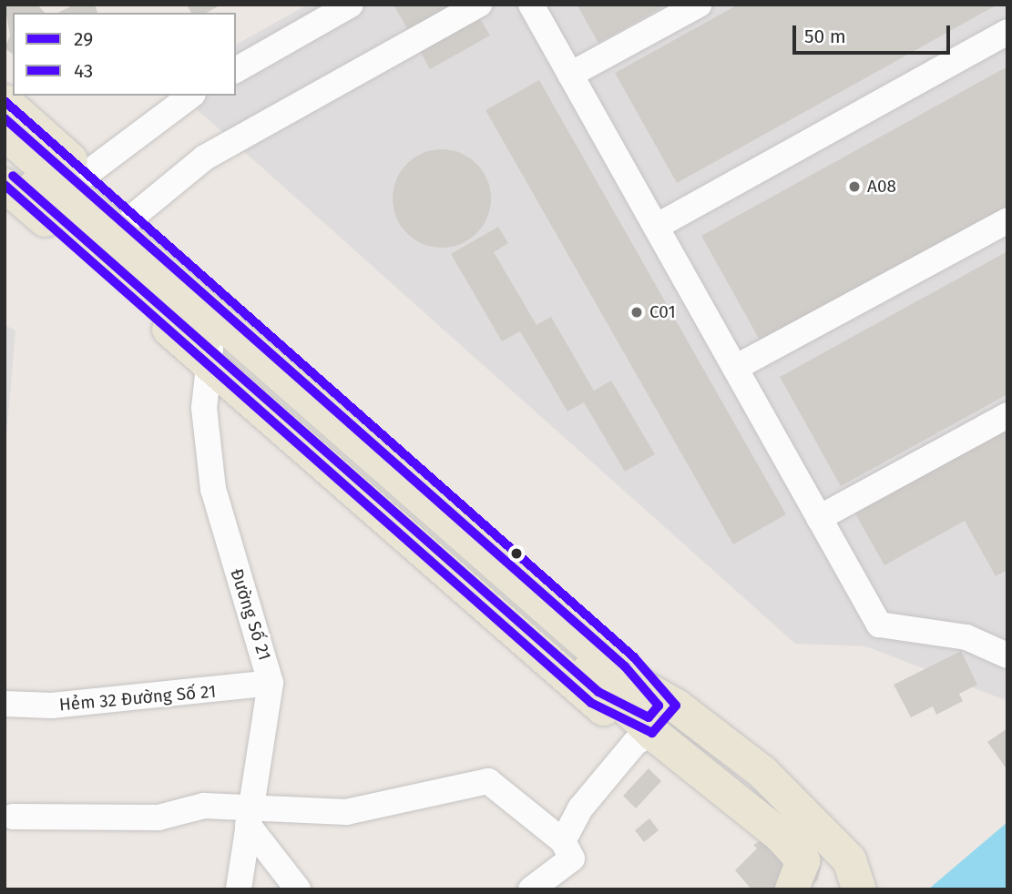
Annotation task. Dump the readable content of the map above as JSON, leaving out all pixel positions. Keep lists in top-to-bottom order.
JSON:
{
  "streets": {
    "street": ["Đường Số 21", "Hẻm 32 Đường Số 21"]
  },
  "crossings": [
    ["Đường Số 21", "Hẻm 32 Đường Số 21"]
  ],
  "places": ["A08", "C01"],
  "lines": ["transit line 29", "transit line 43"],
  "legend": ["29", "43"],
  "scale_bar": "50 m"
}
